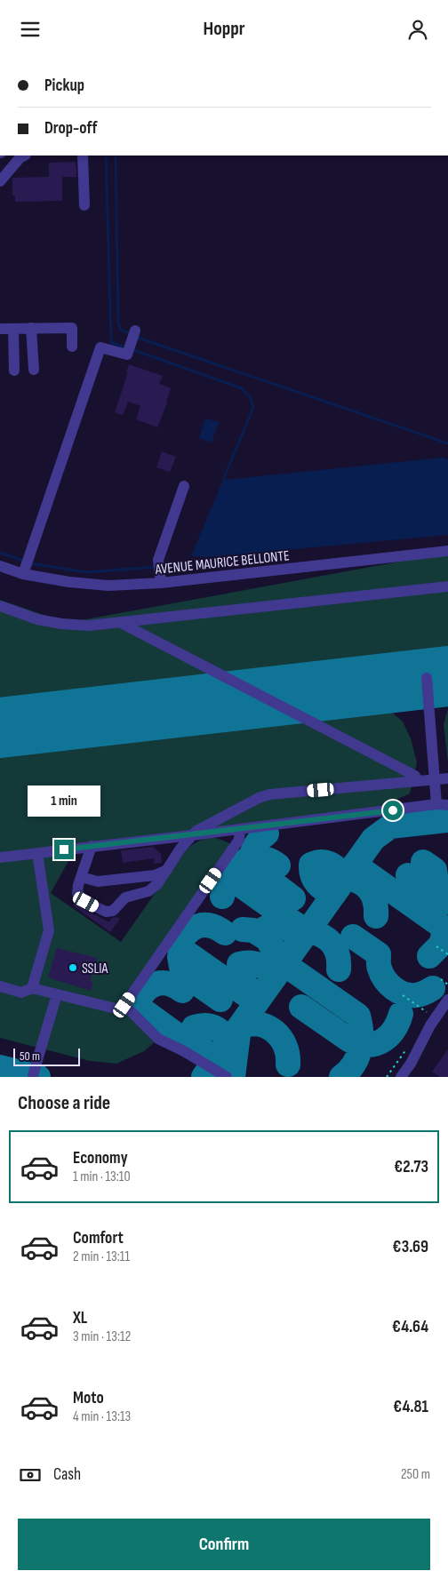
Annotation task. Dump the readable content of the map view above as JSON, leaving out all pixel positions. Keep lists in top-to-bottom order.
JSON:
{
  "streets": {
    "street": ["AVENUE MAURICE BELLONTE"]
  },
  "places": ["SSLIA"],
  "scale_bar": "50 m",
  "page": {
    "header": "Hoppr",
    "banner": ["Pickup", "Drop-off"],
    "bubble": "1 min",
    "scale": "50 m",
    "heading": "Choose a ride",
    "list": [
      {
        "name": "Economy",
        "note": "1 min · 13:10",
        "value": "€2.73"
      },
      {
        "name": "Comfort",
        "note": "2 min · 13:11",
        "value": "€3.69"
      },
      {
        "name": "XL",
        "note": "3 min · 13:12",
        "value": "€4.64"
      },
      {
        "name": "Moto",
        "note": "4 min · 13:13",
        "value": "€4.81"
      }
    ],
    "pay": ["Cash", "250 m"],
    "buttons": "Confirm"
  }
}
